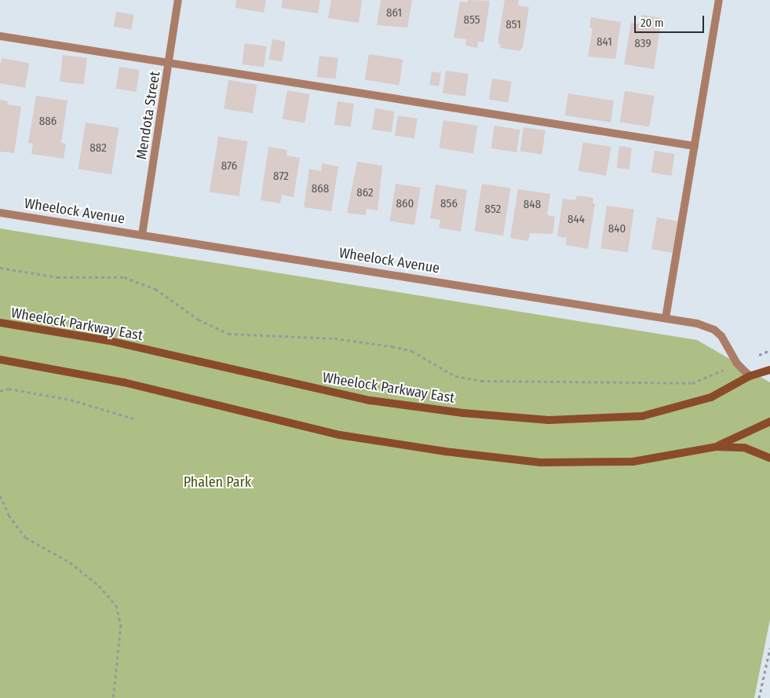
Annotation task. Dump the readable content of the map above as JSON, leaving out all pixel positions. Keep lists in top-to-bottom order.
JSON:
{
  "streets": {
    "street": ["Mendota Street", "Wheelock Avenue", "Wheelock Parkway East"]
  },
  "crossings": [
    ["Mendota Street", "Wheelock Avenue"],
    ["Wheelock Avenue", "Wheelock Parkway East"]
  ],
  "parks": ["Phalen Park"],
  "house_numbers": [
    "861",
    "855",
    "851",
    "841",
    "839",
    "886",
    "882",
    "876",
    "872",
    "868",
    "862",
    "860",
    "856",
    "848",
    "852",
    "844",
    "840"
  ],
  "scale_bar": "20 m"
}
